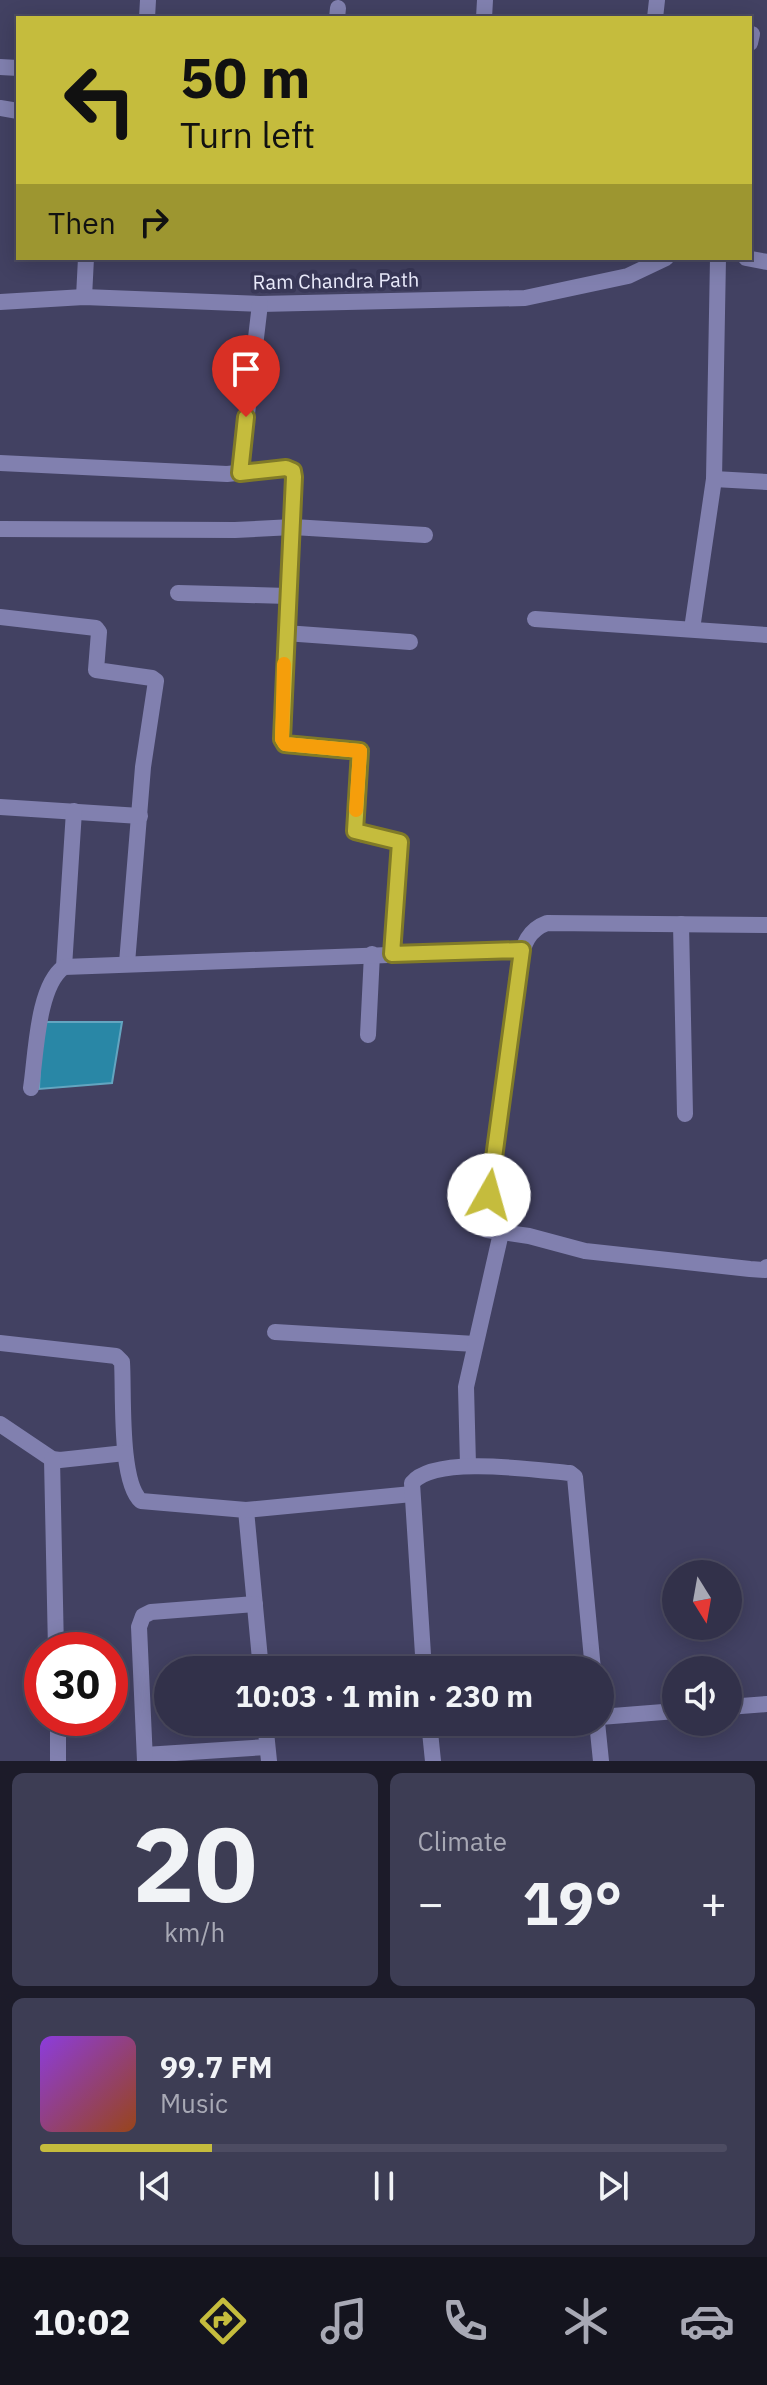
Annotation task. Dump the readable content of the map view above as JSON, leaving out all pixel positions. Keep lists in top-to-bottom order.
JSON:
{
  "streets": {
    "street": ["Ram Chandra Path"]
  },
  "north": "bottom",
  "page": {
    "turn": ["50 m", "Turn left"],
    "then": "Then",
    "limit": "30",
    "trip": "10:03 · 1 min · 230 m",
    "tile": [
      ["20", "km/h"],
      "Climate"
    ],
    "heat": ["−", "19°", "+"],
    "song": ["99.7 FM", "Music"],
    "tabs": "10:02"
  }
}
